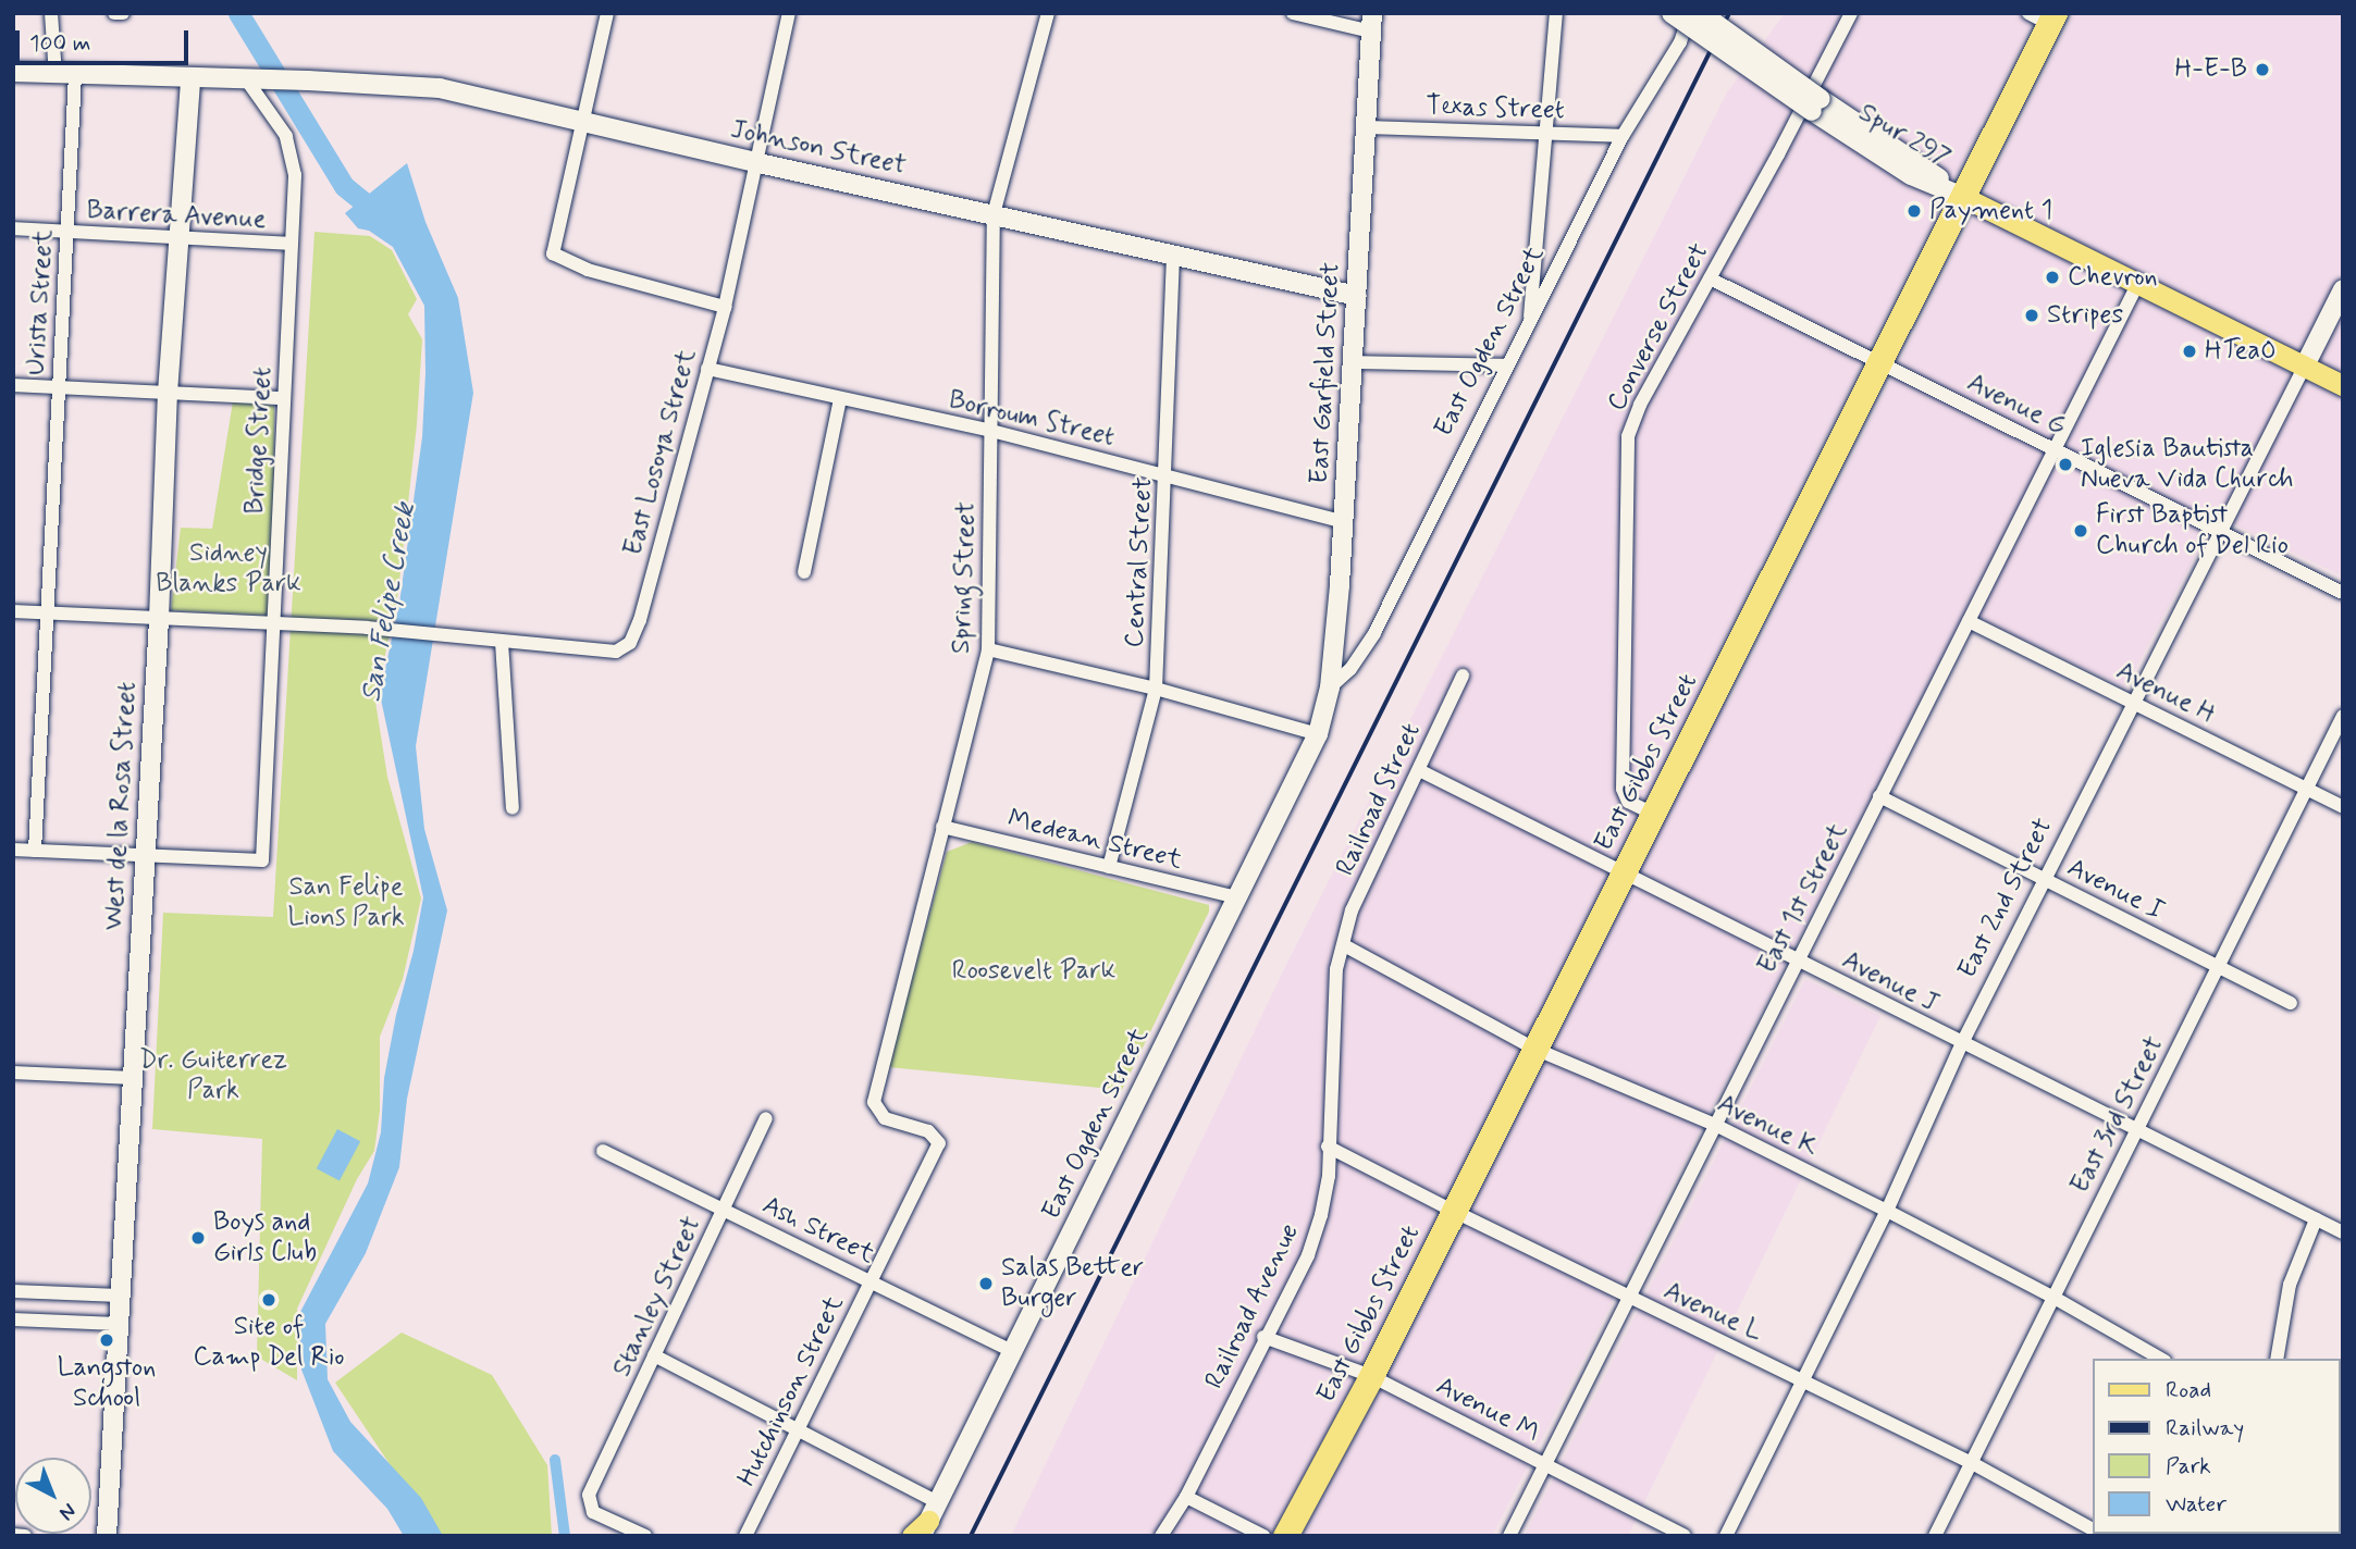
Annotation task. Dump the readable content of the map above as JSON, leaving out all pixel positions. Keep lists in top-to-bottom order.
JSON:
{
  "streets": {
    "highway": ["East Gibbs Street"],
    "street": [
      "Texas Street",
      "Spur 297",
      "Johnson Street",
      "Barrera Avenue",
      "Urista Street",
      "Converse Street",
      "East Ogden Street",
      "East Garfield Street",
      "Avenue G",
      "Borroum Street",
      "Bridge Street",
      "East Losoya Street",
      "Central Street",
      "Spring Street",
      "Avenue H",
      "Railroad Street",
      "West de la Rosa Street",
      "Medean Street",
      "Avenue I",
      "East 1st Street",
      "East 2nd Street",
      "Avenue J",
      "East 3rd Street",
      "Avenue K",
      "Ash Street",
      "Stanley Street",
      "Railroad Avenue",
      "Avenue L",
      "Hutchinson Street",
      "Avenue M"
    ]
  },
  "crossings": [
    ["Texas Street", "East Ogden Street"],
    ["Texas Street", "East Garfield Street"],
    ["Spur 297", "East Gibbs Street"],
    ["Johnson Street", "Urista Street"],
    ["Johnson Street", "East Garfield Street"],
    ["Johnson Street", "Bridge Street"],
    ["Johnson Street", "East Losoya Street"],
    ["Johnson Street", "Central Street"],
    ["Johnson Street", "Spring Street"],
    ["Johnson Street", "West de la Rosa Street"],
    ["Barrera Avenue", "Urista Street"],
    ["Barrera Avenue", "Bridge Street"],
    ["Barrera Avenue", "West de la Rosa Street"],
    ["Urista Street", "East Losoya Street"],
    ["Converse Street", "Avenue G"],
    ["Converse Street", "East Gibbs Street"],
    ["East Ogden Street", "East Garfield Street"],
    ["East Ogden Street", "Medean Street"],
    ["East Ogden Street", "Ash Street"],
    ["East Garfield Street", "Borroum Street"],
    ["Avenue G", "East Gibbs Street"],
    ["Avenue G", "East 1st Street"],
    ["Avenue G", "East 2nd Street"],
    ["Borroum Street", "East Losoya Street"],
    ["Borroum Street", "Central Street"],
    ["Borroum Street", "Spring Street"],
    ["Bridge Street", "East Losoya Street"],
    ["Bridge Street", "West de la Rosa Street"],
    ["East Losoya Street", "West de la Rosa Street"],
    ["Central Street", "Medean Street"],
    ["Spring Street", "Medean Street"],
    ["Spring Street", "Hutchinson Street"],
    ["Avenue H", "East 1st Street"],
    ["Avenue H", "East 2nd Street"],
    ["Avenue H", "East 3rd Street"],
    ["East Gibbs Street", "Avenue J"],
    ["East Gibbs Street", "Avenue K"],
    ["East Gibbs Street", "Avenue L"],
    ["East Gibbs Street", "Avenue M"],
    ["Railroad Street", "Avenue J"],
    ["Railroad Street", "Avenue K"],
    ["Railroad Street", "Railroad Avenue"],
    ["Avenue I", "East 1st Street"],
    ["Avenue I", "East 2nd Street"],
    ["Avenue I", "East 3rd Street"],
    ["East 1st Street", "Avenue J"],
    ["East 1st Street", "Avenue K"],
    ["East 1st Street", "Avenue L"],
    ["East 1st Street", "Avenue M"],
    ["East 2nd Street", "Avenue J"],
    ["East 2nd Street", "Avenue K"],
    ["East 2nd Street", "Avenue L"],
    ["Avenue J", "East 3rd Street"],
    ["East 3rd Street", "Avenue K"],
    ["East 3rd Street", "Avenue L"],
    ["Avenue K", "Railroad Avenue"],
    ["Ash Street", "Stanley Street"],
    ["Ash Street", "Hutchinson Street"],
    ["Railroad Avenue", "Avenue L"],
    ["Railroad Avenue", "Avenue M"]
  ],
  "water": ["San Felipe Creek"],
  "parks": [
    "Sidney Blanks Park",
    "San Felipe Lions Park",
    "Roosevelt Park",
    "Dr. Guiterrez Park"
  ],
  "places": [
    "H-E-B",
    "Payment 1",
    "Chevron",
    "Stripes",
    "HTeaO",
    "Iglesia Bautista Nueva Vida Church",
    "First Baptist Church of Del Rio",
    "Boys and Girls Club",
    "Salas Better Burger",
    "Site of Camp Del Rio",
    "Langston School"
  ],
  "legend": [
    "Road",
    "Railway",
    "Park",
    "Water"
  ],
  "scale_bar": "100 m",
  "north": "bottom right"
}
